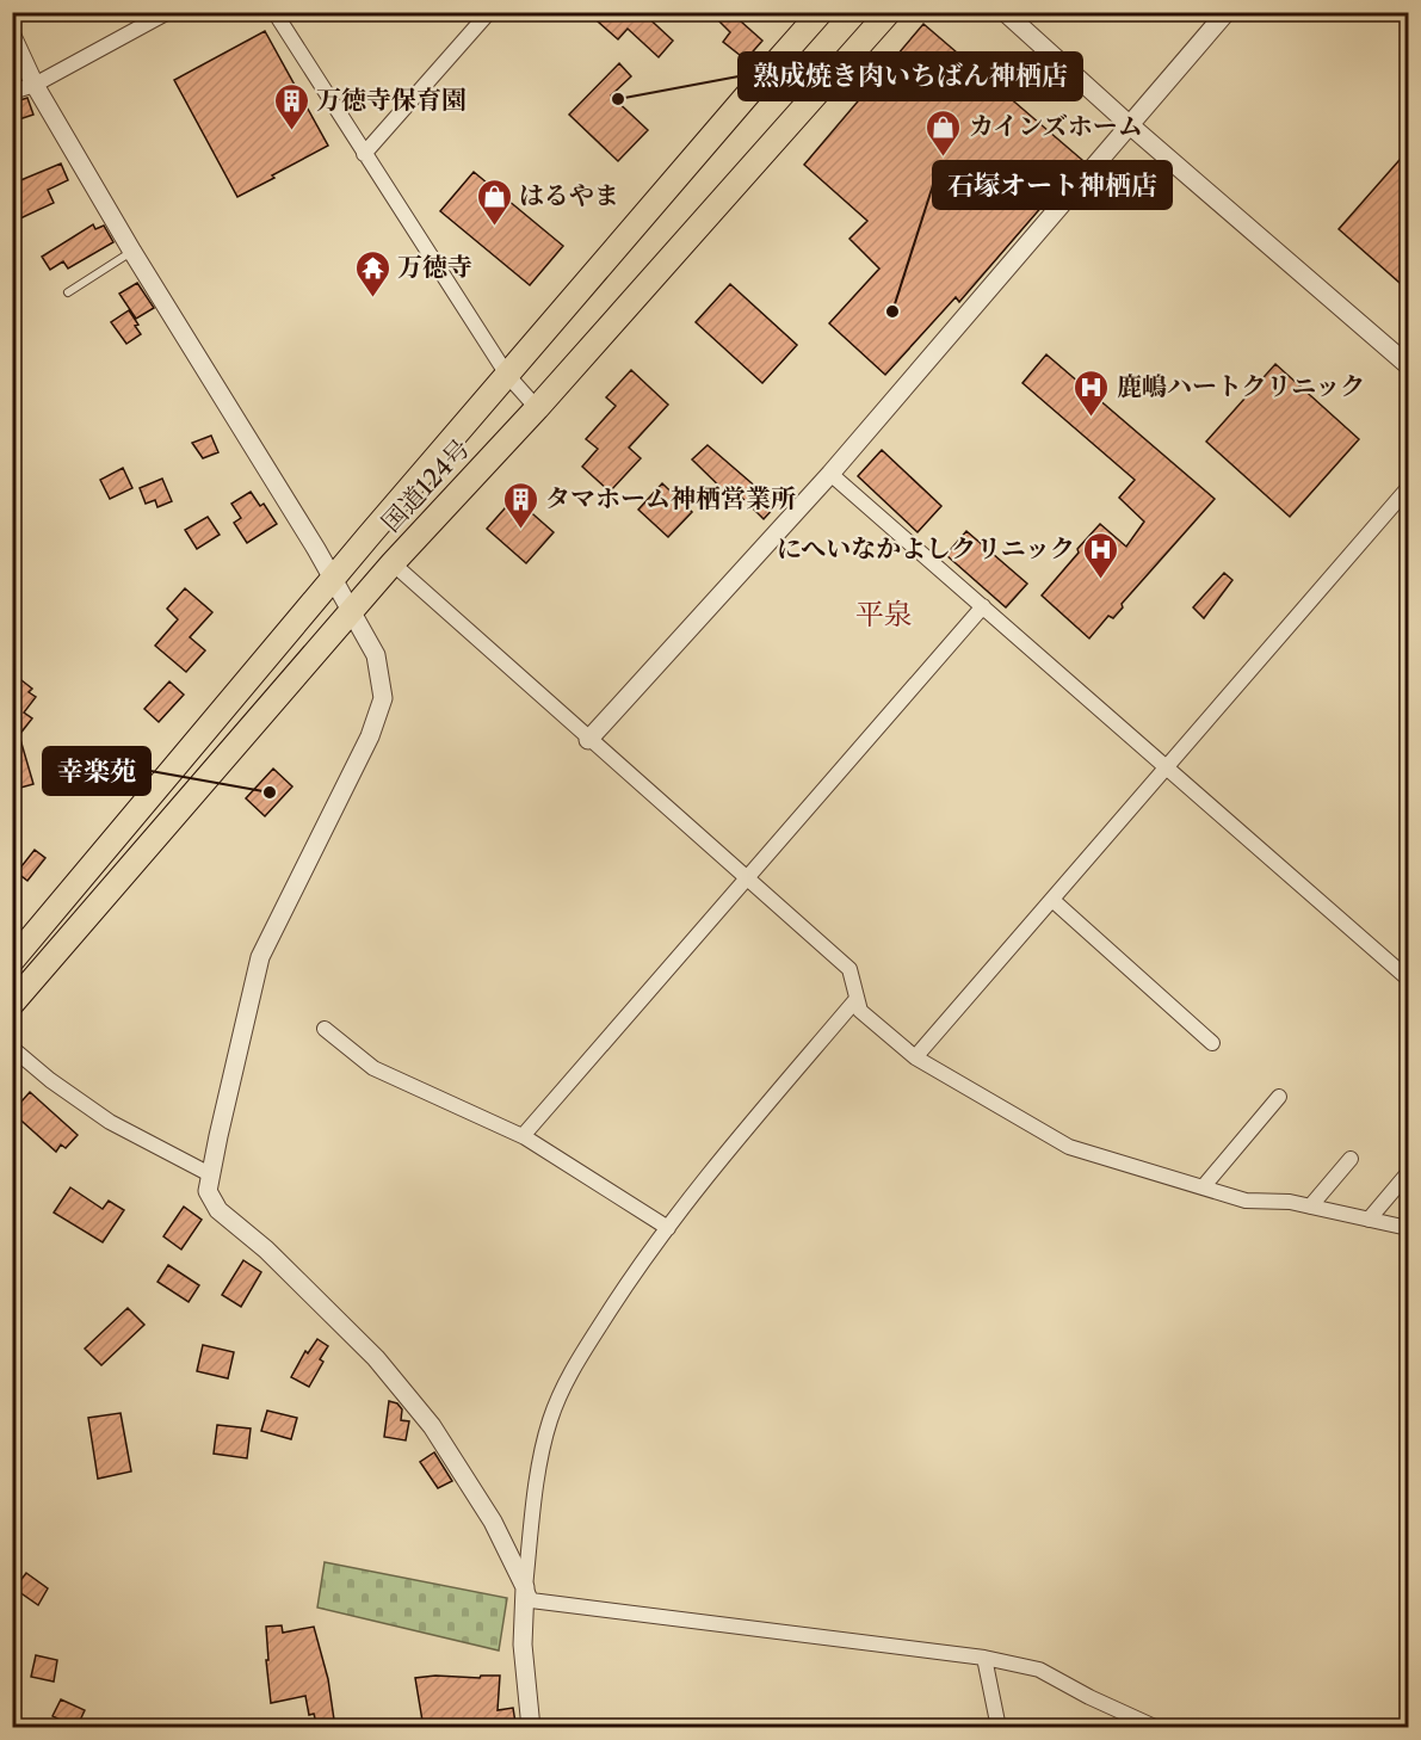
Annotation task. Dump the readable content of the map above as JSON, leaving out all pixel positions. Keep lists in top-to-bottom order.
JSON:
{
  "streets": {
    "highway": ["国道124号"]
  },
  "districts": ["平泉"],
  "places": {
    "other": ["熟成焼き肉いちばん神栖店", "石塚オート神栖店", "幸楽苑"],
    "building": ["万徳寺保育園", "タマホーム神栖営業所"],
    "shop": ["カインズホーム", "はるやま"],
    "temple": ["万徳寺"],
    "hospital": ["鹿嶋ハートクリニック", "にへいなかよしクリニック"]
  }
}
